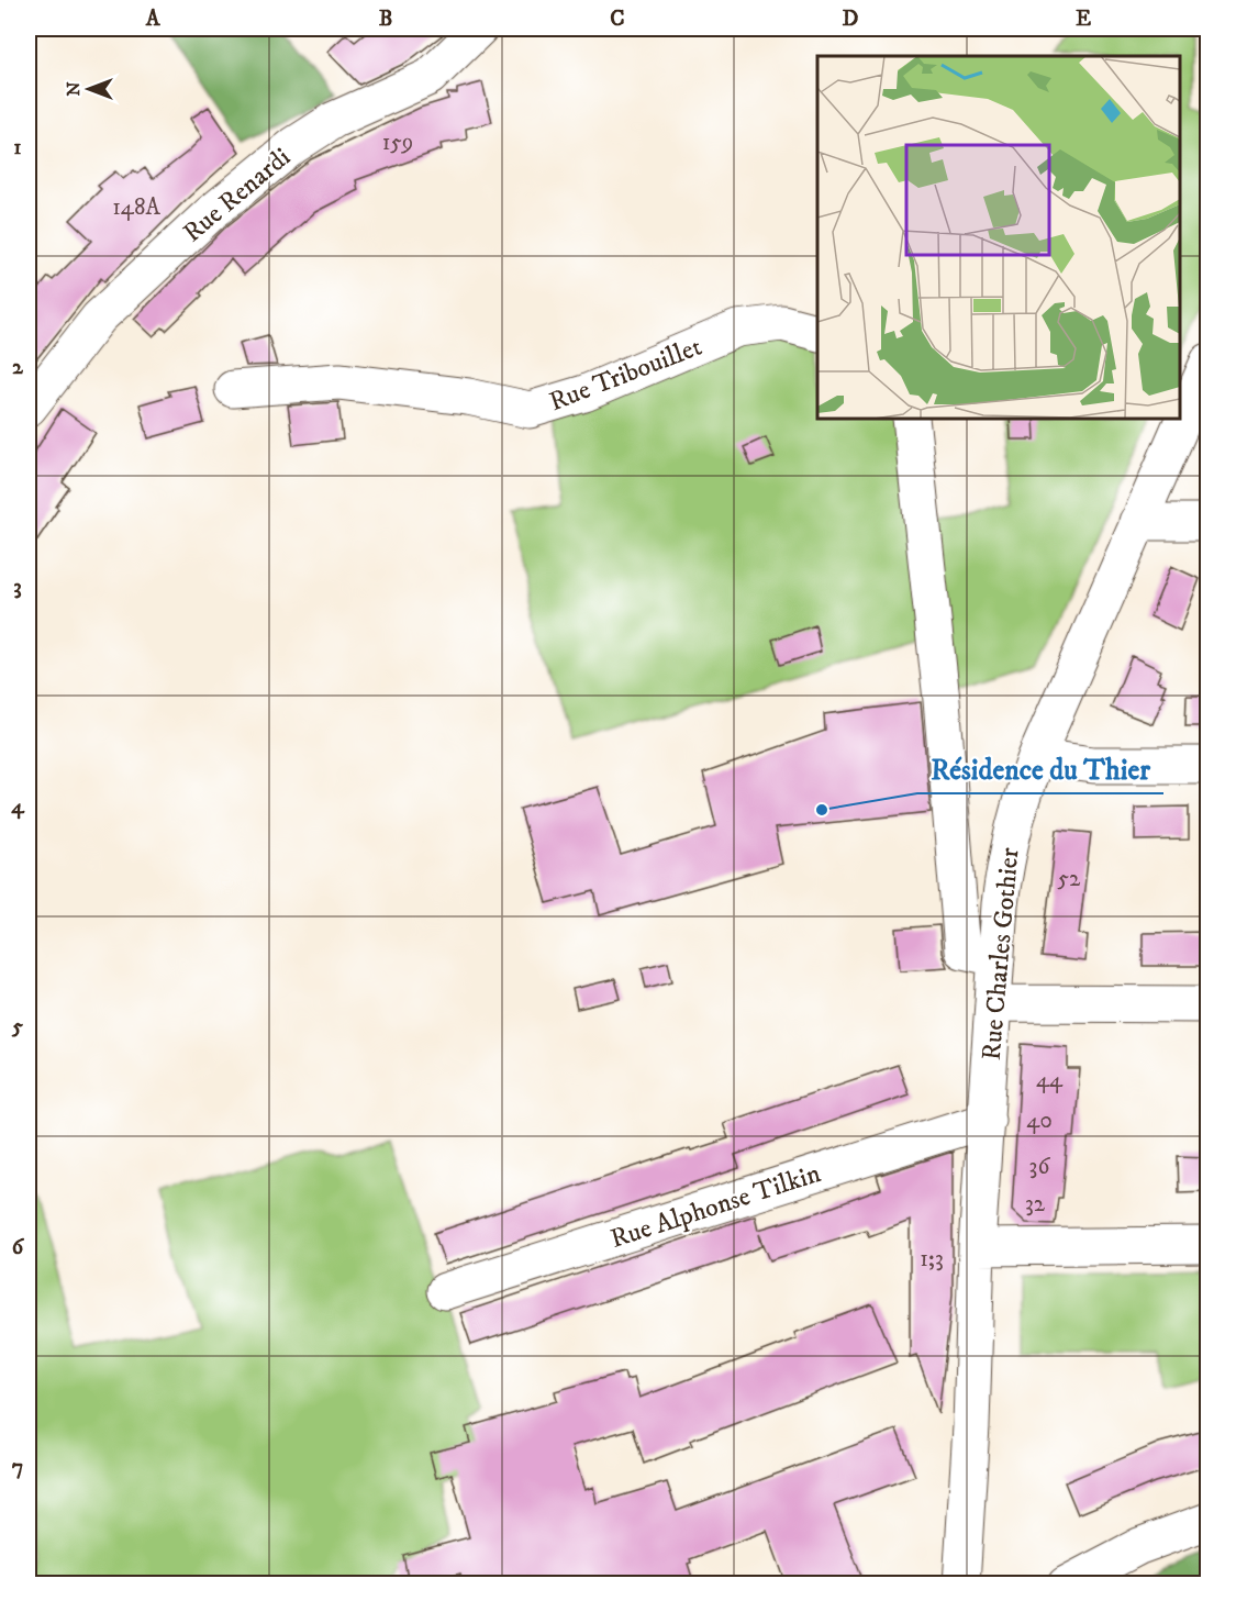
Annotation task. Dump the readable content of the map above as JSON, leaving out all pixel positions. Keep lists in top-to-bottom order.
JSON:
{
  "streets": {
    "street": [
      "Rue Renardi",
      "Rue Tribouillet",
      "Rue Charles Gothier",
      "Rue Alphonse Tilkin"
    ]
  },
  "crossings": [
    ["Rue Charles Gothier", "Rue Alphonse Tilkin"]
  ],
  "places": ["Résidence du Thier"],
  "house_numbers": [
    "159",
    "148A",
    "52",
    "44",
    "40",
    "36",
    "32",
    "1;3"
  ],
  "north": "left",
  "grid": {
    "columns": [
      "A",
      "B",
      "C",
      "D",
      "E"
    ],
    "rows": [
      "1",
      "2",
      "3",
      "4",
      "5",
      "6",
      "7"
    ]
  }
}
